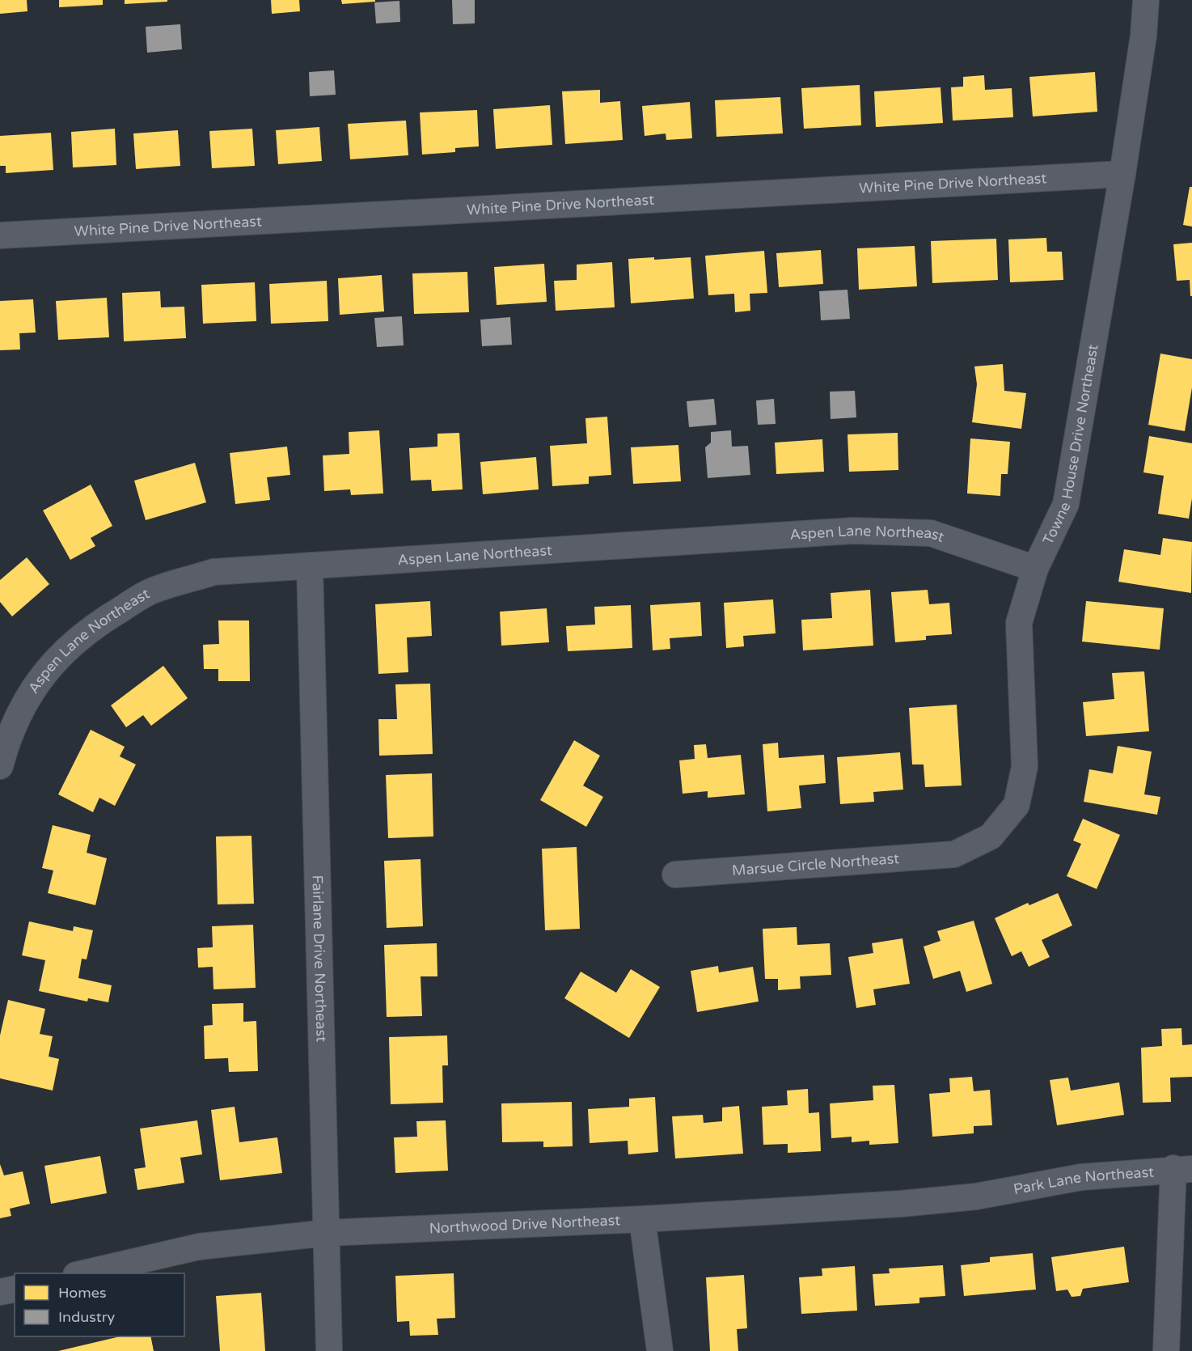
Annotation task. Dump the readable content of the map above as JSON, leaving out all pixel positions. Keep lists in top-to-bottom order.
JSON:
{
  "streets": {
    "street": [
      "White Pine Drive Northeast",
      "Towne House Drive Northeast",
      "Aspen Lane Northeast",
      "Marsue Circle Northeast",
      "Fairlane Drive Northeast",
      "Park Lane Northeast",
      "Northwood Drive Northeast"
    ]
  },
  "crossings": [
    ["White Pine Drive Northeast", "Towne House Drive Northeast"],
    ["Towne House Drive Northeast", "Aspen Lane Northeast"],
    ["Towne House Drive Northeast", "Marsue Circle Northeast"],
    ["Aspen Lane Northeast", "Fairlane Drive Northeast"],
    ["Fairlane Drive Northeast", "Northwood Drive Northeast"],
    ["Park Lane Northeast", "Northwood Drive Northeast"]
  ],
  "legend": ["Homes", "Industry"]
}
